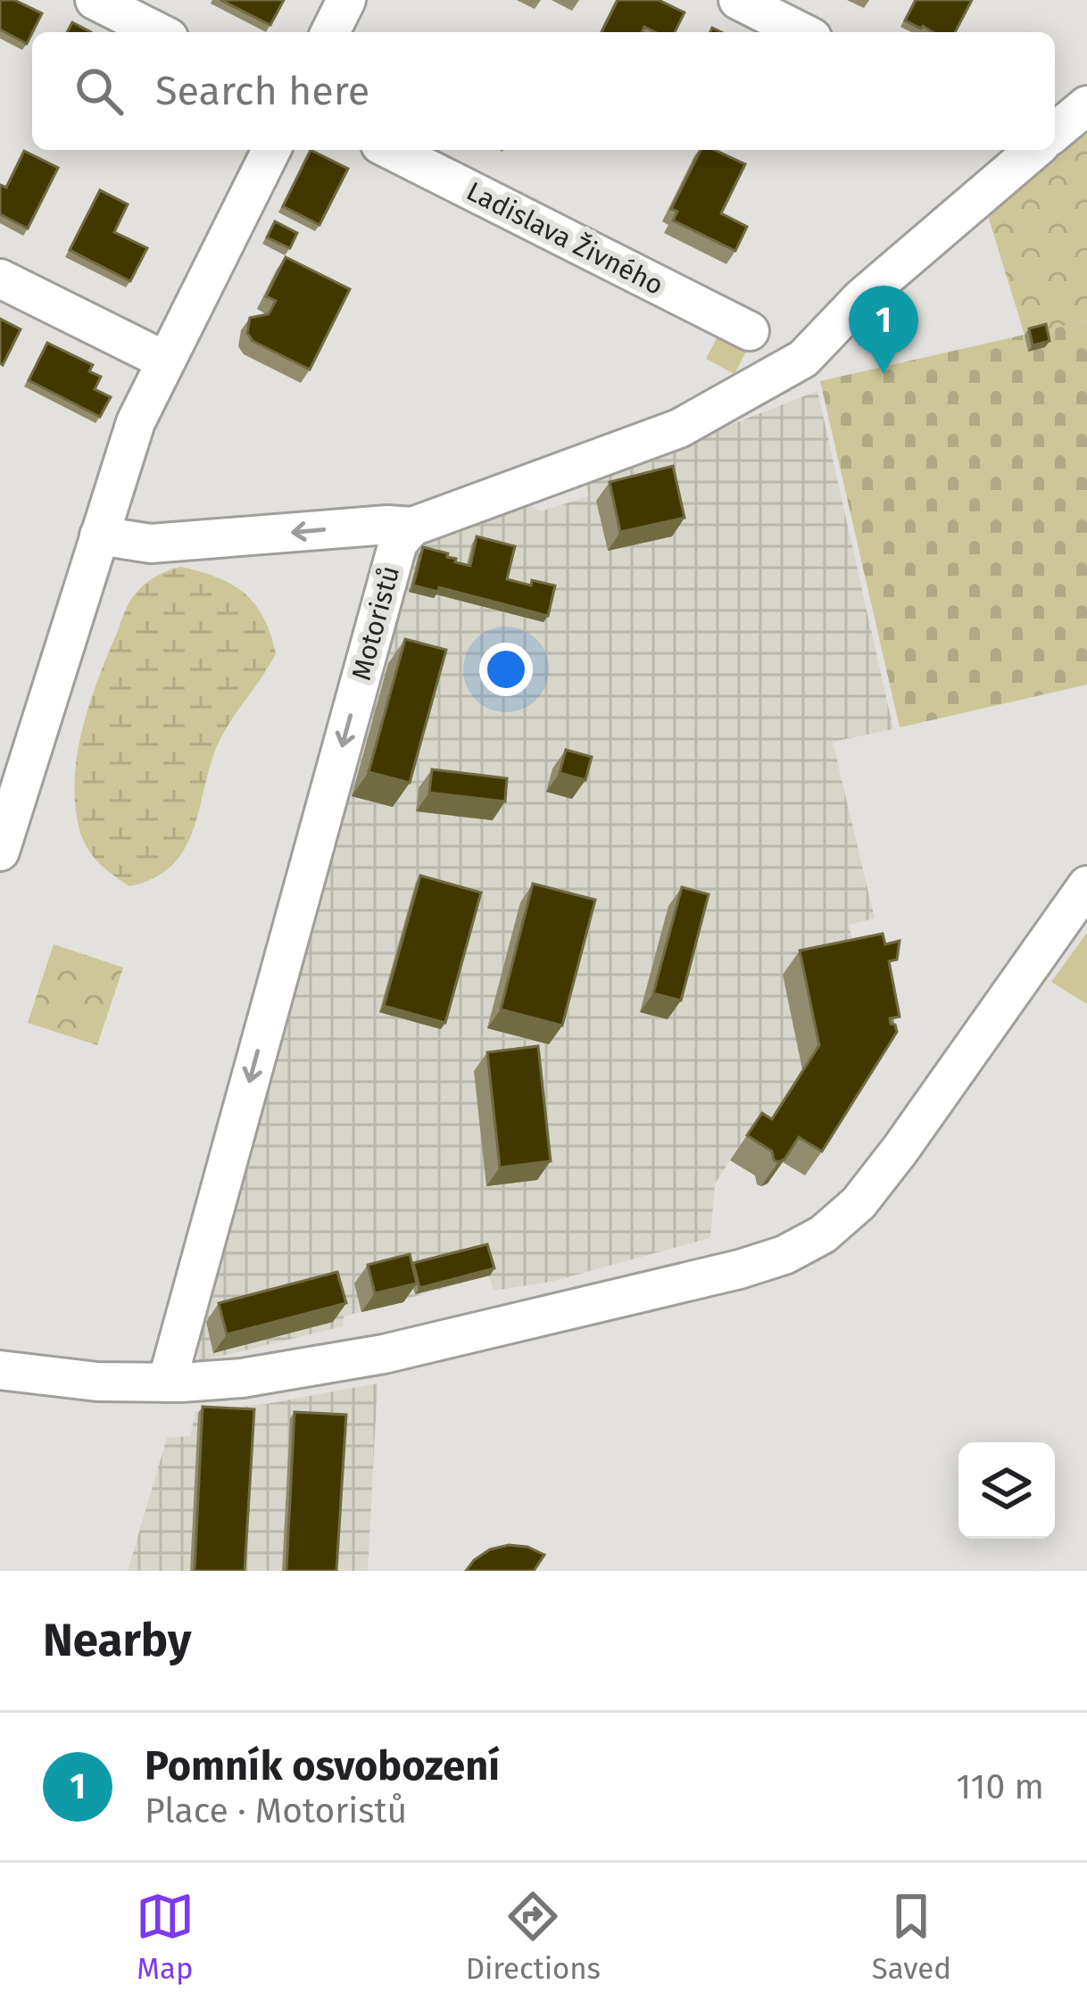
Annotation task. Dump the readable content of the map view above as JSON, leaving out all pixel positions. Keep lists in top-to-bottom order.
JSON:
{
  "streets": {
    "street": ["Ladislava Živného", "Motoristů"]
  },
  "page": {
    "search": "Search here",
    "pins": "1",
    "heading": "Nearby",
    "list": [
      {
        "mark": "1",
        "name": "Pomník osvobození",
        "note": "Place · Motoristů",
        "value": "110 m"
      }
    ],
    "nav": ["Map", "Directions", "Saved"]
  }
}
